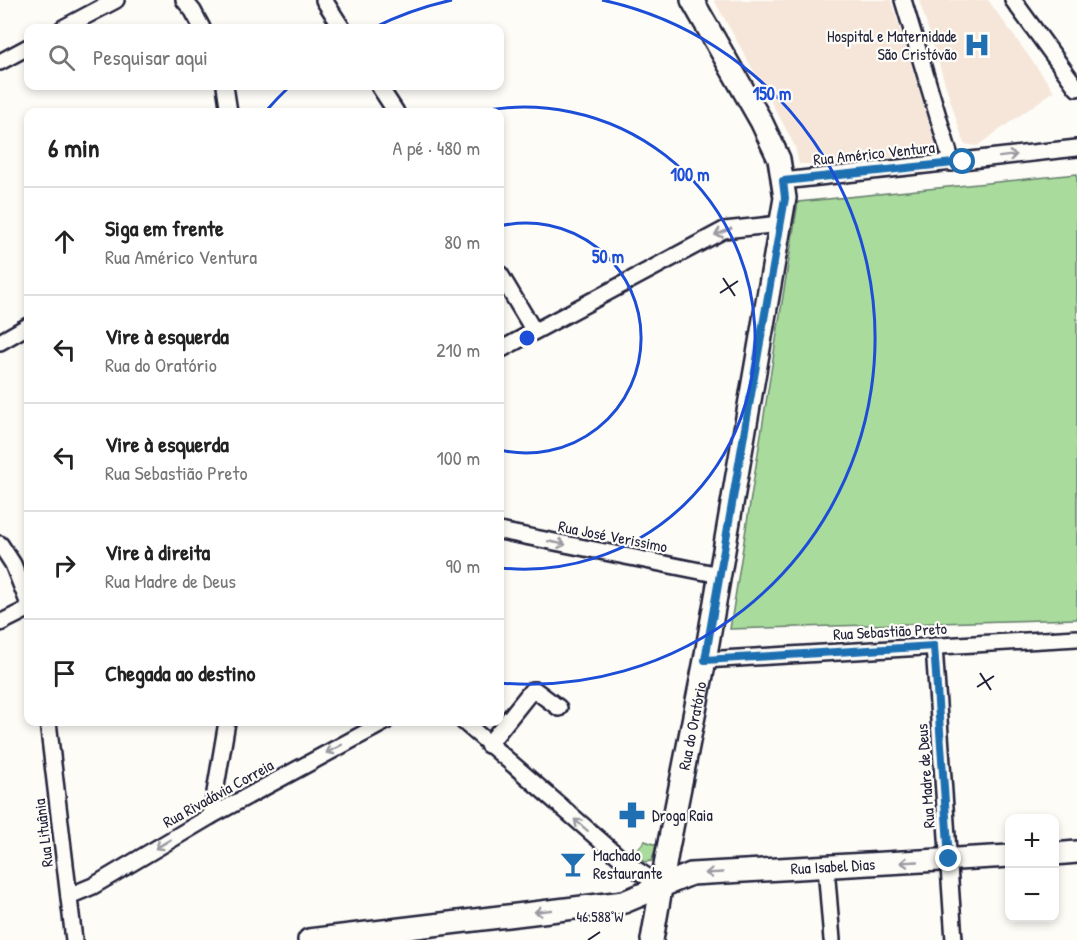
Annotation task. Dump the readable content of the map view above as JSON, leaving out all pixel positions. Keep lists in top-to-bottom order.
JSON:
{
  "streets": {
    "street": [
      "Rua Américo Ventura",
      "Rua José Verissimo",
      "Rua Sebastião Preto",
      "Rua do Oratório",
      "Rua Madre de Deus",
      "Rua Rivadávia Correia",
      "Rua Lituânia",
      "Rua Isabel Dias"
    ]
  },
  "crossings": [
    ["Rua Américo Ventura", "Rua do Oratório"],
    ["Rua José Verissimo", "Rua do Oratório"],
    ["Rua Sebastião Preto", "Rua do Oratório"],
    ["Rua Sebastião Preto", "Rua Madre de Deus"],
    ["Rua do Oratório", "Rua Isabel Dias"],
    ["Rua Madre de Deus", "Rua Isabel Dias"],
    ["Rua Rivadávia Correia", "Rua Lituânia"]
  ],
  "one_way": [
    "Rua Américo Ventura",
    "Rua José Verissimo",
    "Rua Rivadávia Correia",
    "Rua Isabel Dias"
  ],
  "places": {
    "hospital": ["Hospital e Maternidade São Cristóvão"],
    "pharmacy": ["Droga Raia"],
    "bar": ["Machado Restaurante"]
  },
  "page": {
    "search": "Pesquisar aqui",
    "heading": ["6 min", "A pé · 480 m"],
    "list": [
      ["Siga em frente", "Rua Américo Ventura", "80 m"],
      ["Vire à esquerda", "Rua do Oratório", "210 m"],
      ["Vire à esquerda", "Rua Sebastião Preto", "100 m"],
      ["Vire à direita", "Rua Madre de Deus", "90 m"],
      "Chegada ao destino"
    ],
    "map_buttons": ["+", "−"]
  },
  "coordinates": ["46.588°W"],
  "rings": ["150 m", "100 m", "50 m"]
}
